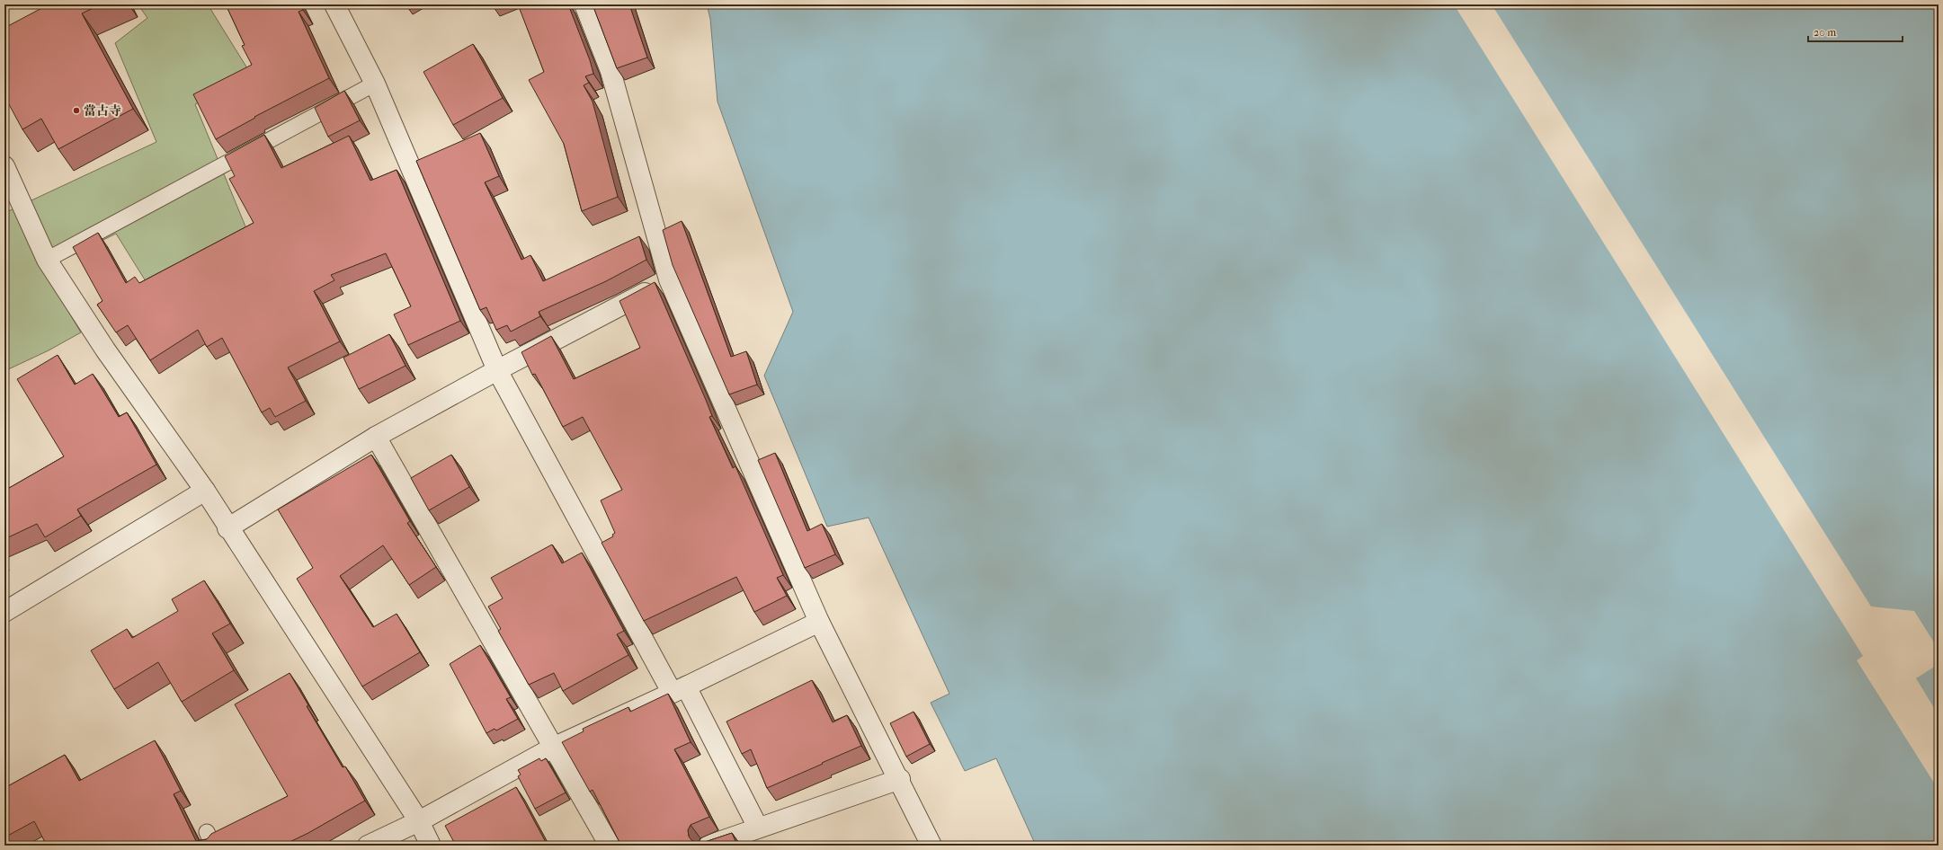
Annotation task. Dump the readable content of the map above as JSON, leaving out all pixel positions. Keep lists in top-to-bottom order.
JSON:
{
  "places": ["當古寺"],
  "scale_bar": "20 m"
}
